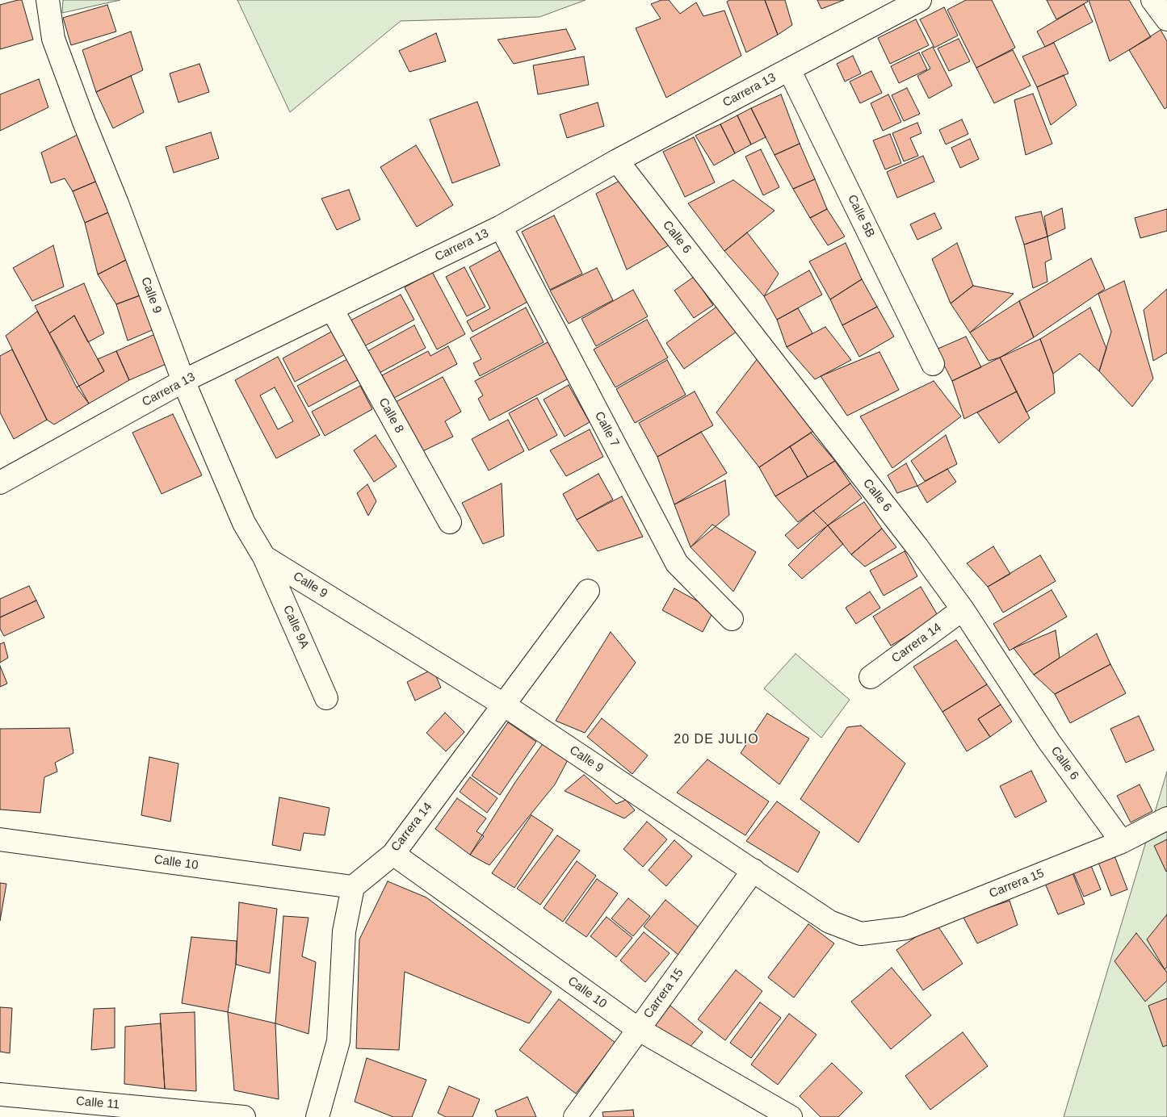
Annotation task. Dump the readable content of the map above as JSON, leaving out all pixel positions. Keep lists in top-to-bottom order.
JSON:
{
  "streets": {
    "street": [
      "Carrera 13",
      "Calle 5B",
      "Calle 6",
      "Calle 9",
      "Calle 8",
      "Calle 7",
      "Calle 9A",
      "Carrera 14",
      "Calle 10",
      "Carrera 15",
      "Calle 11"
    ]
  },
  "crossings": [
    ["Carrera 13", "Calle 5B"],
    ["Carrera 13", "Calle 6"],
    ["Carrera 13", "Calle 9"],
    ["Carrera 13", "Calle 8"],
    ["Carrera 13", "Calle 7"],
    ["Calle 6", "Carrera 14"],
    ["Calle 6", "Carrera 15"],
    ["Calle 9", "Calle 9A"],
    ["Calle 9", "Carrera 14"],
    ["Calle 9", "Carrera 15"],
    ["Carrera 14", "Calle 10"],
    ["Calle 10", "Carrera 15"]
  ],
  "districts": ["20 DE JULIO"]
}
